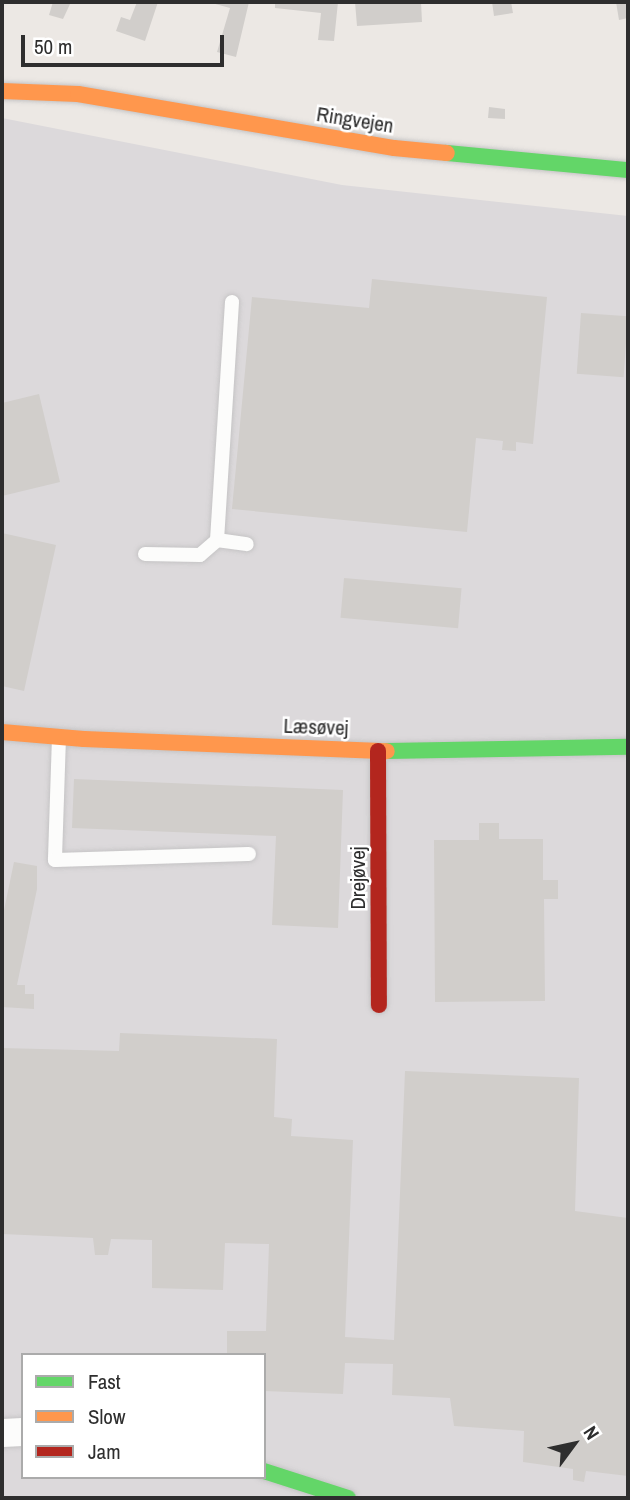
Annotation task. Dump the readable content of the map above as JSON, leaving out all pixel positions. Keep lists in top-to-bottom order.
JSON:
{
  "streets": {
    "street": ["Ringvejen", "Læsøvej", "Drejøvej"]
  },
  "crossings": [
    ["Læsøvej", "Drejøvej"]
  ],
  "legend": ["Fast", "Slow", "Jam"],
  "scale_bar": "50 m",
  "north": "top right"
}
